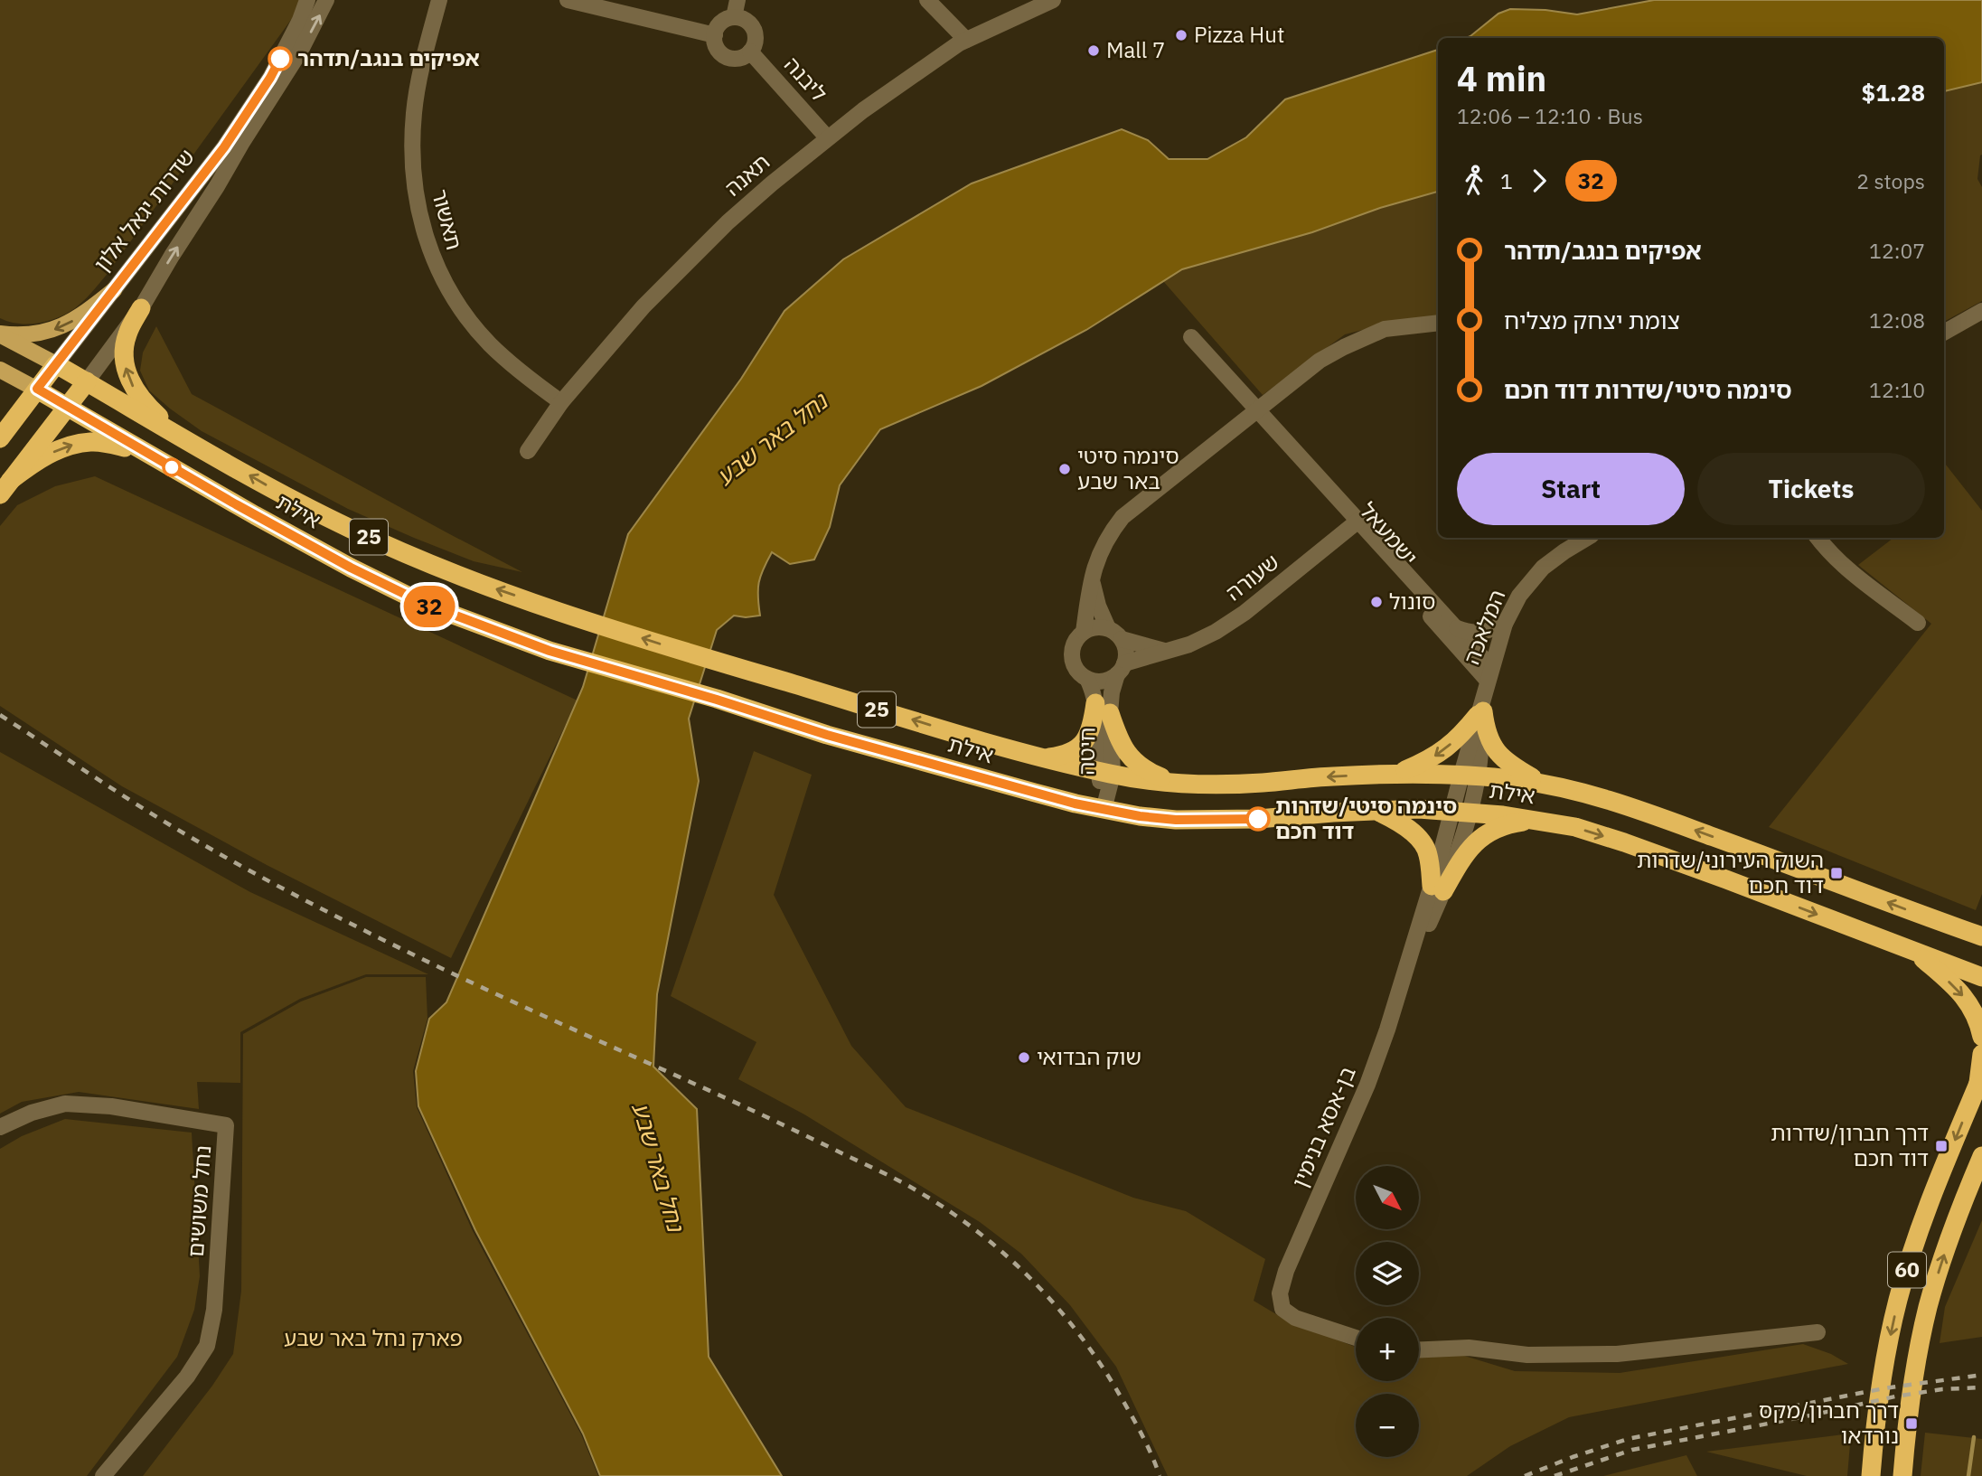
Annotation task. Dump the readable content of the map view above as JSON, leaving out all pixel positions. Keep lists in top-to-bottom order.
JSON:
{
  "streets": {
    "highway": [
      "שדרות יגאל אלון",
      "אילת",
      "25",
      "60"
    ],
    "street": [
      "ליבנה",
      "תאנה",
      "תאשור",
      "ישמעאל",
      "שעורה",
      "המלאכה",
      "חיטה",
      "בן-אסא בנימין",
      "נחל משושים"
    ]
  },
  "crossings": [
    ["ליבנה", "תאנה"],
    ["תאנה", "תאשור"],
    ["שדרות יגאל אלון", "אילת"],
    ["אילת", "המלאכה"],
    ["אילת", "חיטה"],
    ["אילת", "בן-אסא בנימין"],
    ["ישמעאל", "שעורה"],
    ["ישמעאל", "המלאכה"],
    ["ישמעאל", "חיטה"],
    ["שעורה", "חיטה"],
    ["המלאכה", "בן-אסא בנימין"]
  ],
  "water": ["נחל באר שבע"],
  "parks": ["פארק נחל באר שבע"],
  "places": {
    "other": [
      "Pizza Hut",
      "Mall 7",
      "אפיקים בנגב/תדהר",
      "סינמה סיטי באר שבע",
      "סונול",
      "סינמה סיטי/שדרות דוד חכם",
      "שוק הבדואי"
    ],
    "transit": ["השוק העירוני/שדרות דוד חכם", "דרך חברון/שדרות דוד חכם", "דרך חברון/מקס נורדאו"]
  },
  "lines": ["bus line 32"],
  "north": "bottom right",
  "page": {
    "on_map": "32",
    "heading": ["4 min", "12:06 – 12:10 · Bus", "$1.28"],
    "legs": ["1", "32", "2 stops"],
    "list": [
      {
        "name": "אפיקים בנגב/תדהר",
        "value": "12:07"
      },
      {
        "name": "צומת יצחק מצליח",
        "value": "12:08"
      },
      {
        "name": "סינמה סיטי/שדרות דוד חכם",
        "value": "12:10"
      }
    ],
    "buttons": ["Start", "Tickets"],
    "map_buttons": ["+", "−"]
  }
}
